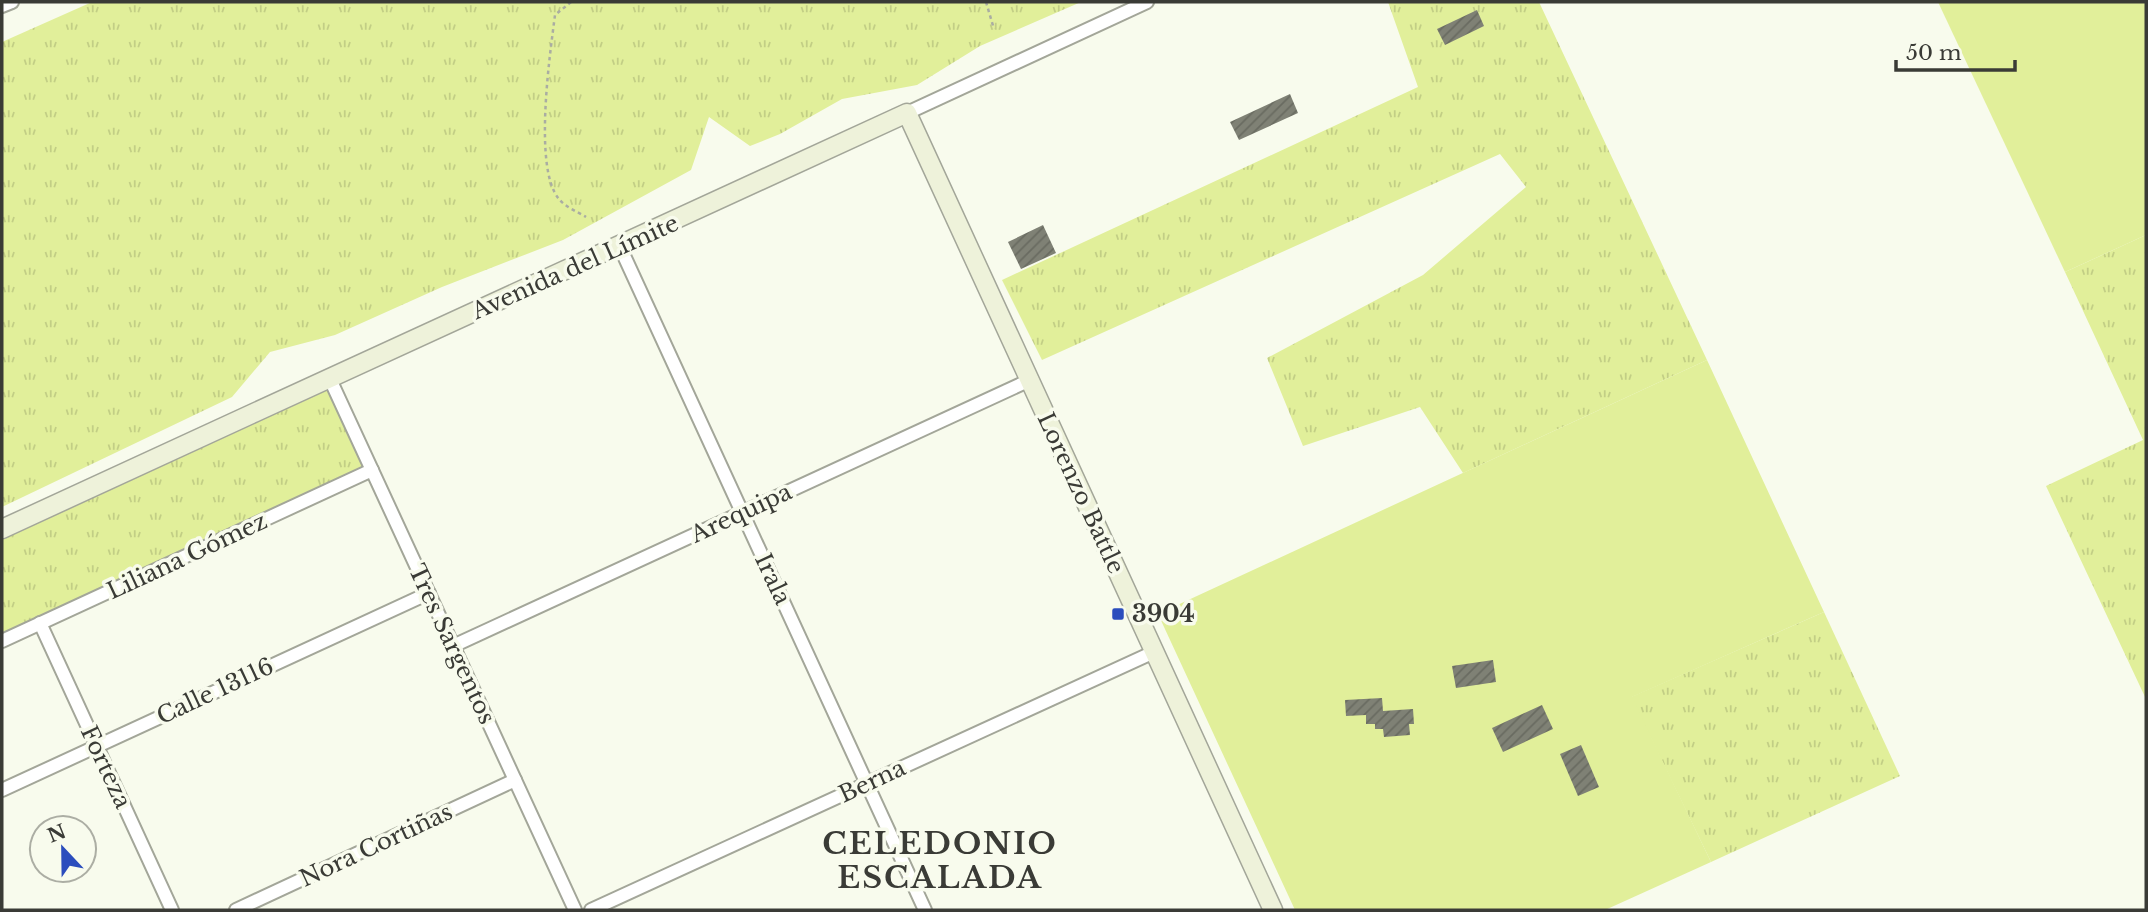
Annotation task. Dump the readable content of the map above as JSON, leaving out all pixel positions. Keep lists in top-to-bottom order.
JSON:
{
  "streets": {
    "street": [
      "Avenida del Límite",
      "Lorenzo Battle",
      "Arequipa",
      "Liliana Gómez",
      "Irala",
      "Tres Sargentos",
      "Calle 13116",
      "Forteza",
      "Berna",
      "Nora Cortiñas"
    ]
  },
  "crossings": [
    ["Avenida del Límite", "Lorenzo Battle"],
    ["Avenida del Límite", "Irala"],
    ["Avenida del Límite", "Tres Sargentos"],
    ["Lorenzo Battle", "Arequipa"],
    ["Lorenzo Battle", "Berna"],
    ["Arequipa", "Irala"],
    ["Arequipa", "Tres Sargentos"],
    ["Liliana Gómez", "Tres Sargentos"],
    ["Liliana Gómez", "Forteza"],
    ["Irala", "Berna"],
    ["Tres Sargentos", "Calle 13116"],
    ["Tres Sargentos", "Nora Cortiñas"],
    ["Calle 13116", "Forteza"]
  ],
  "districts": ["CELEDONIO ESCALADA"],
  "places": {
    "transit": ["3904"]
  },
  "scale_bar": "50 m",
  "north": "top"
}
